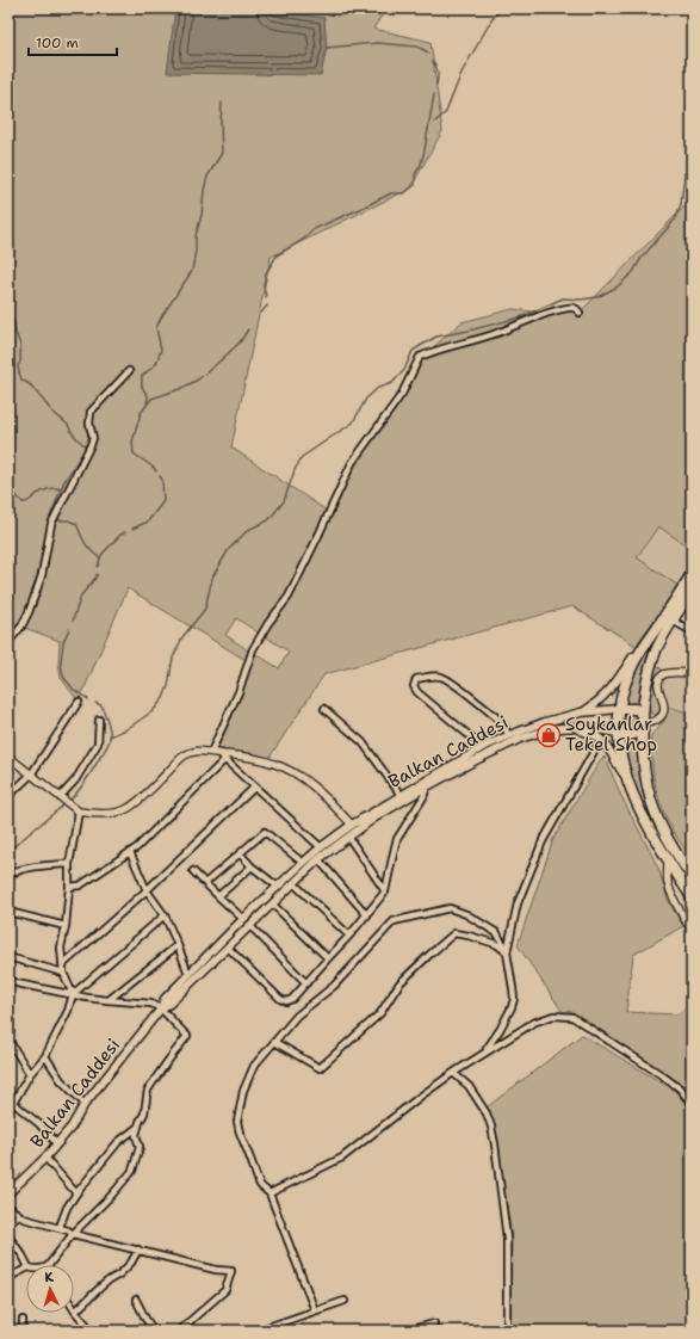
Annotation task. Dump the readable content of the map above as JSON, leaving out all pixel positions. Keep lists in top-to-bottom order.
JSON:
{
  "streets": {
    "main road": ["Balkan Caddesi"]
  },
  "places": {
    "shop": ["Soykanlar Tekel Shop"]
  },
  "scale_bar": "100 m",
  "north": "top"
}
